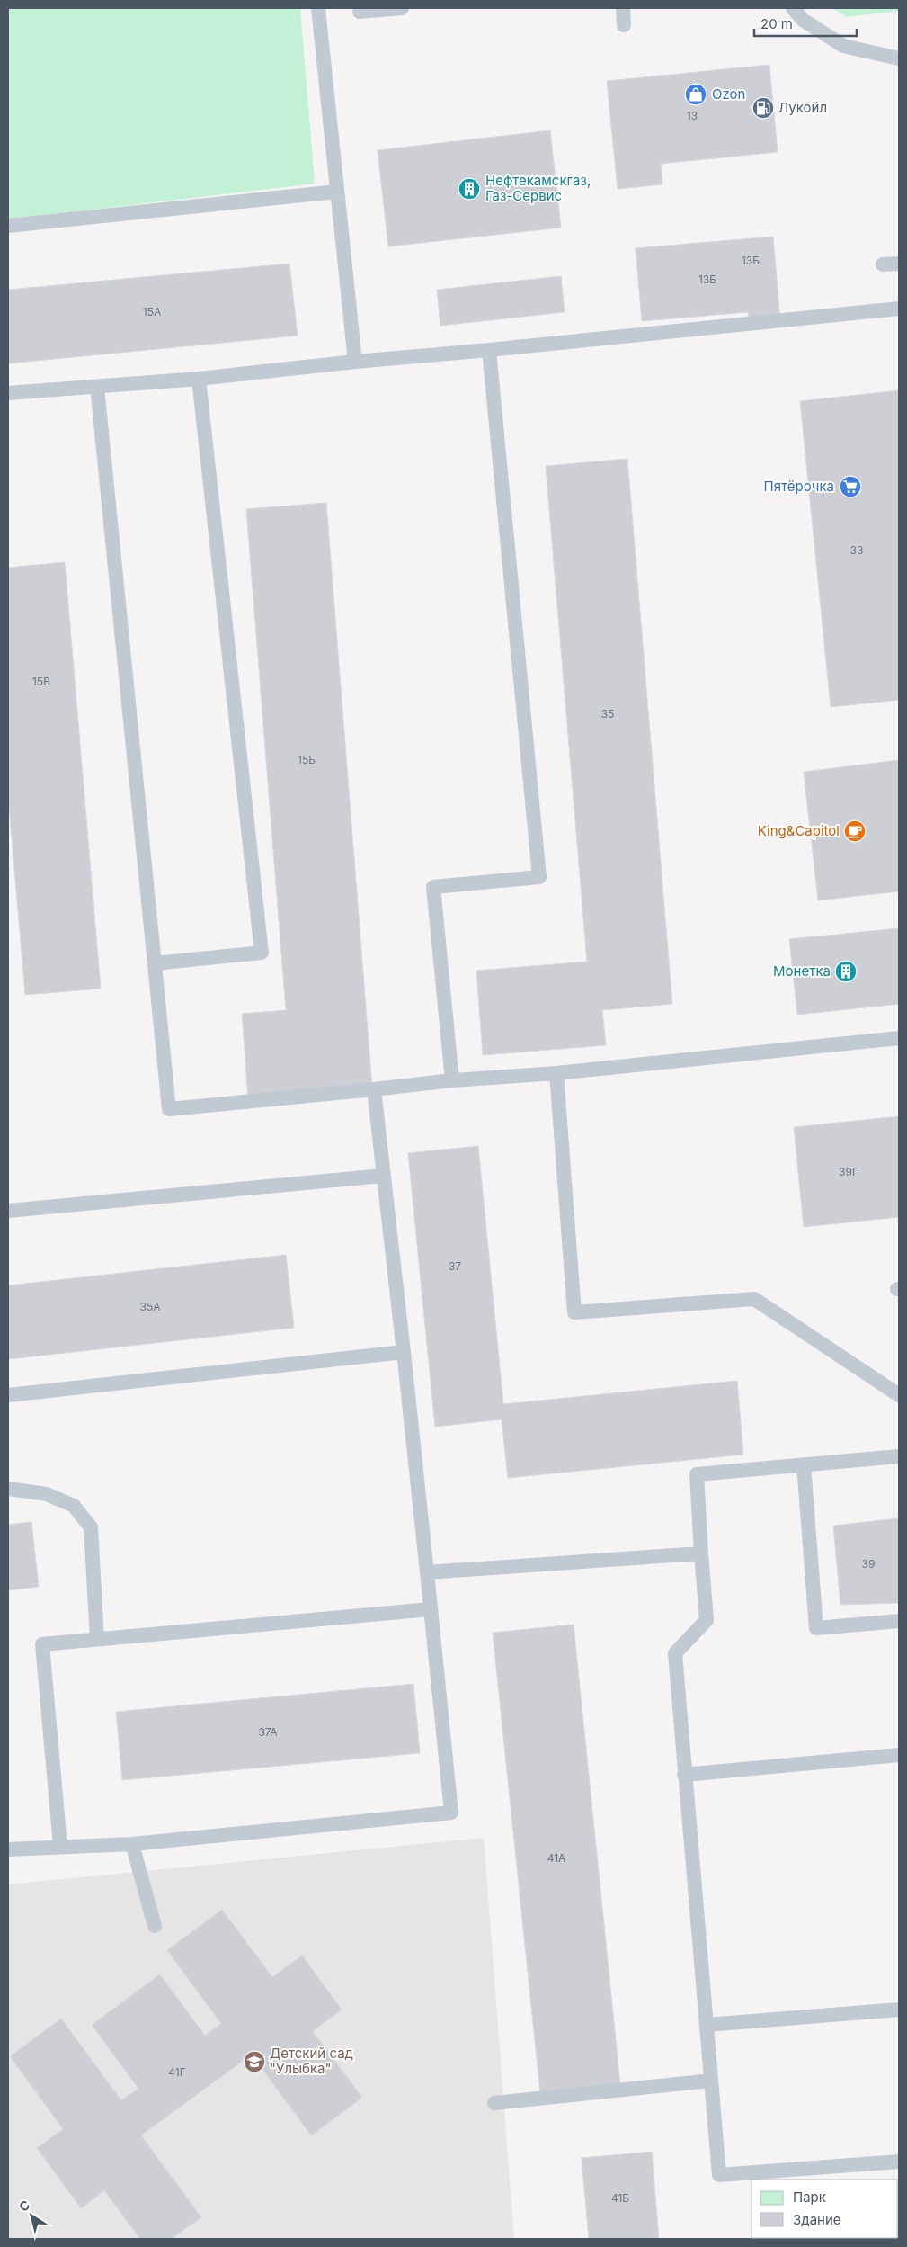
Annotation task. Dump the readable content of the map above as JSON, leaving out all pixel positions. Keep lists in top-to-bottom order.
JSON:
{
  "places": {
    "shop": ["Ozon"],
    "fuel station": ["Лукойл"],
    "building": ["Нефтекамскгаз, Газ-Сервис", "Монетка"],
    "supermarket": ["Пятёрочка"],
    "cafe": ["King&Capitol"],
    "school or university": ["Детский сад \"Улыбка\""]
  },
  "house_numbers": [
    "13",
    "13Б",
    "13Б",
    "15А",
    "33",
    "15В",
    "35",
    "15Б",
    "39Г",
    "37",
    "35А",
    "39",
    "37А",
    "41А",
    "41Г",
    "41Б"
  ],
  "legend": ["Парк", "Здание"],
  "scale_bar": "20 m",
  "north": "top left"
}
